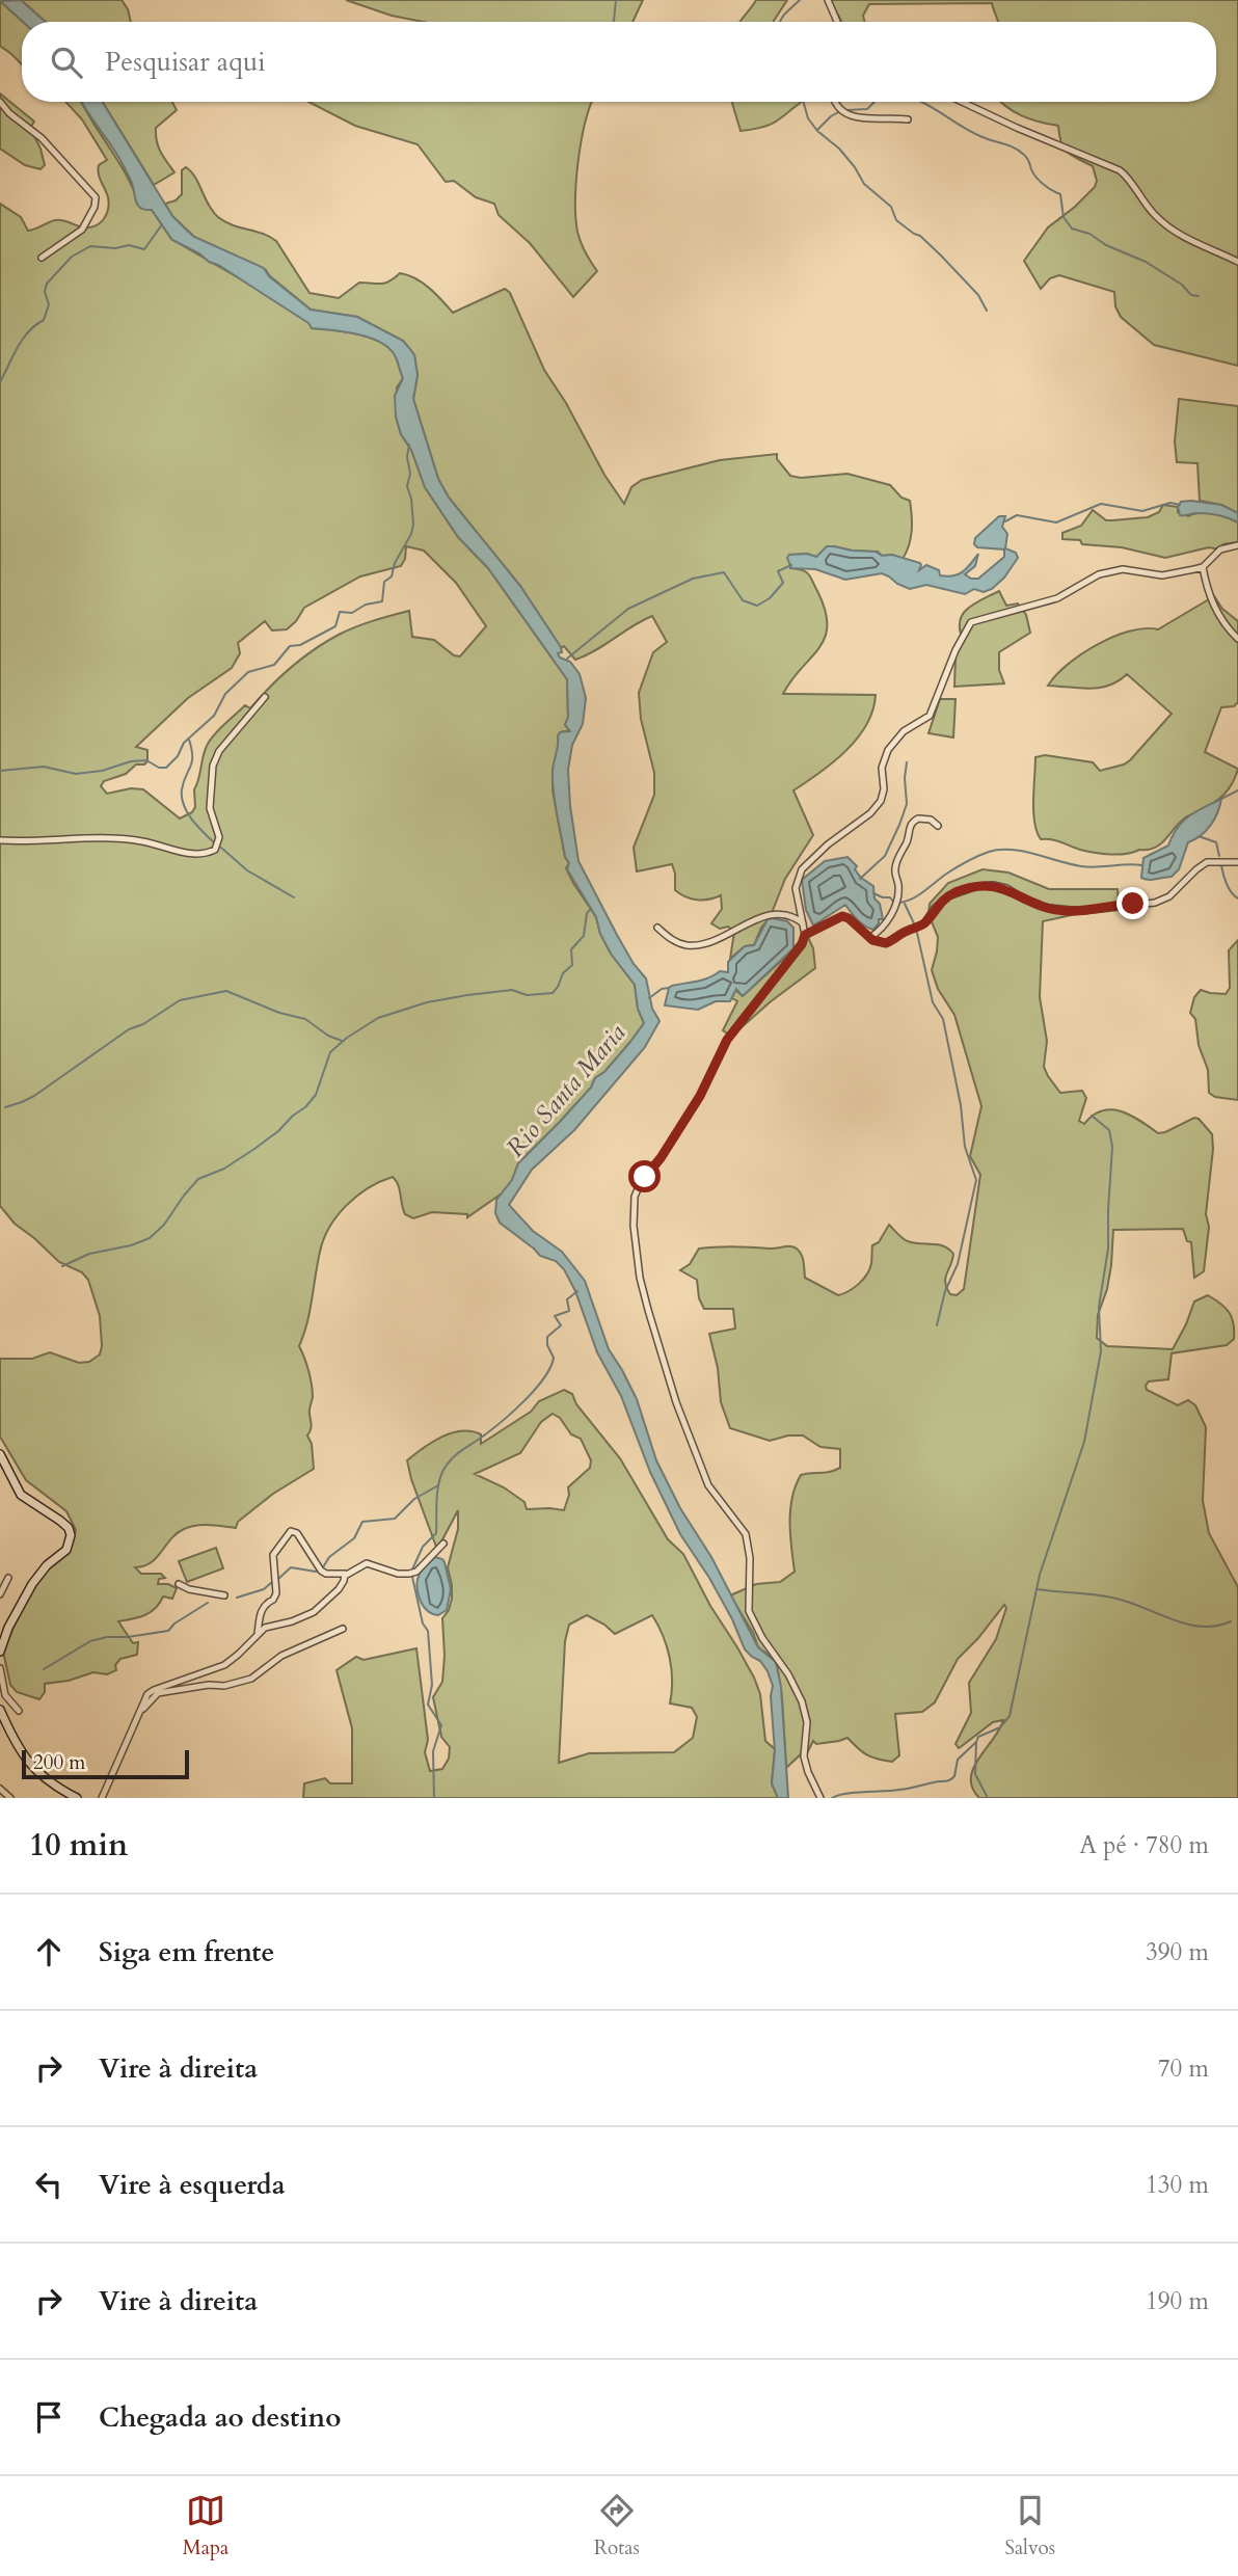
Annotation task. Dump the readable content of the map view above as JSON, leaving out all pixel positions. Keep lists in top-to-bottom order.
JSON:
{
  "water": ["Rio Santa Maria"],
  "scale_bar": "200 m",
  "page": {
    "search": "Pesquisar aqui",
    "scale": "200 m",
    "heading": ["10 min", "A pé · 780 m"],
    "list": [
      ["Siga em frente", "390 m"],
      ["Vire à direita", "70 m"],
      ["Vire à esquerda", "130 m"],
      ["Vire à direita", "190 m"],
      "Chegada ao destino"
    ],
    "nav": ["Mapa", "Rotas", "Salvos"]
  }
}
